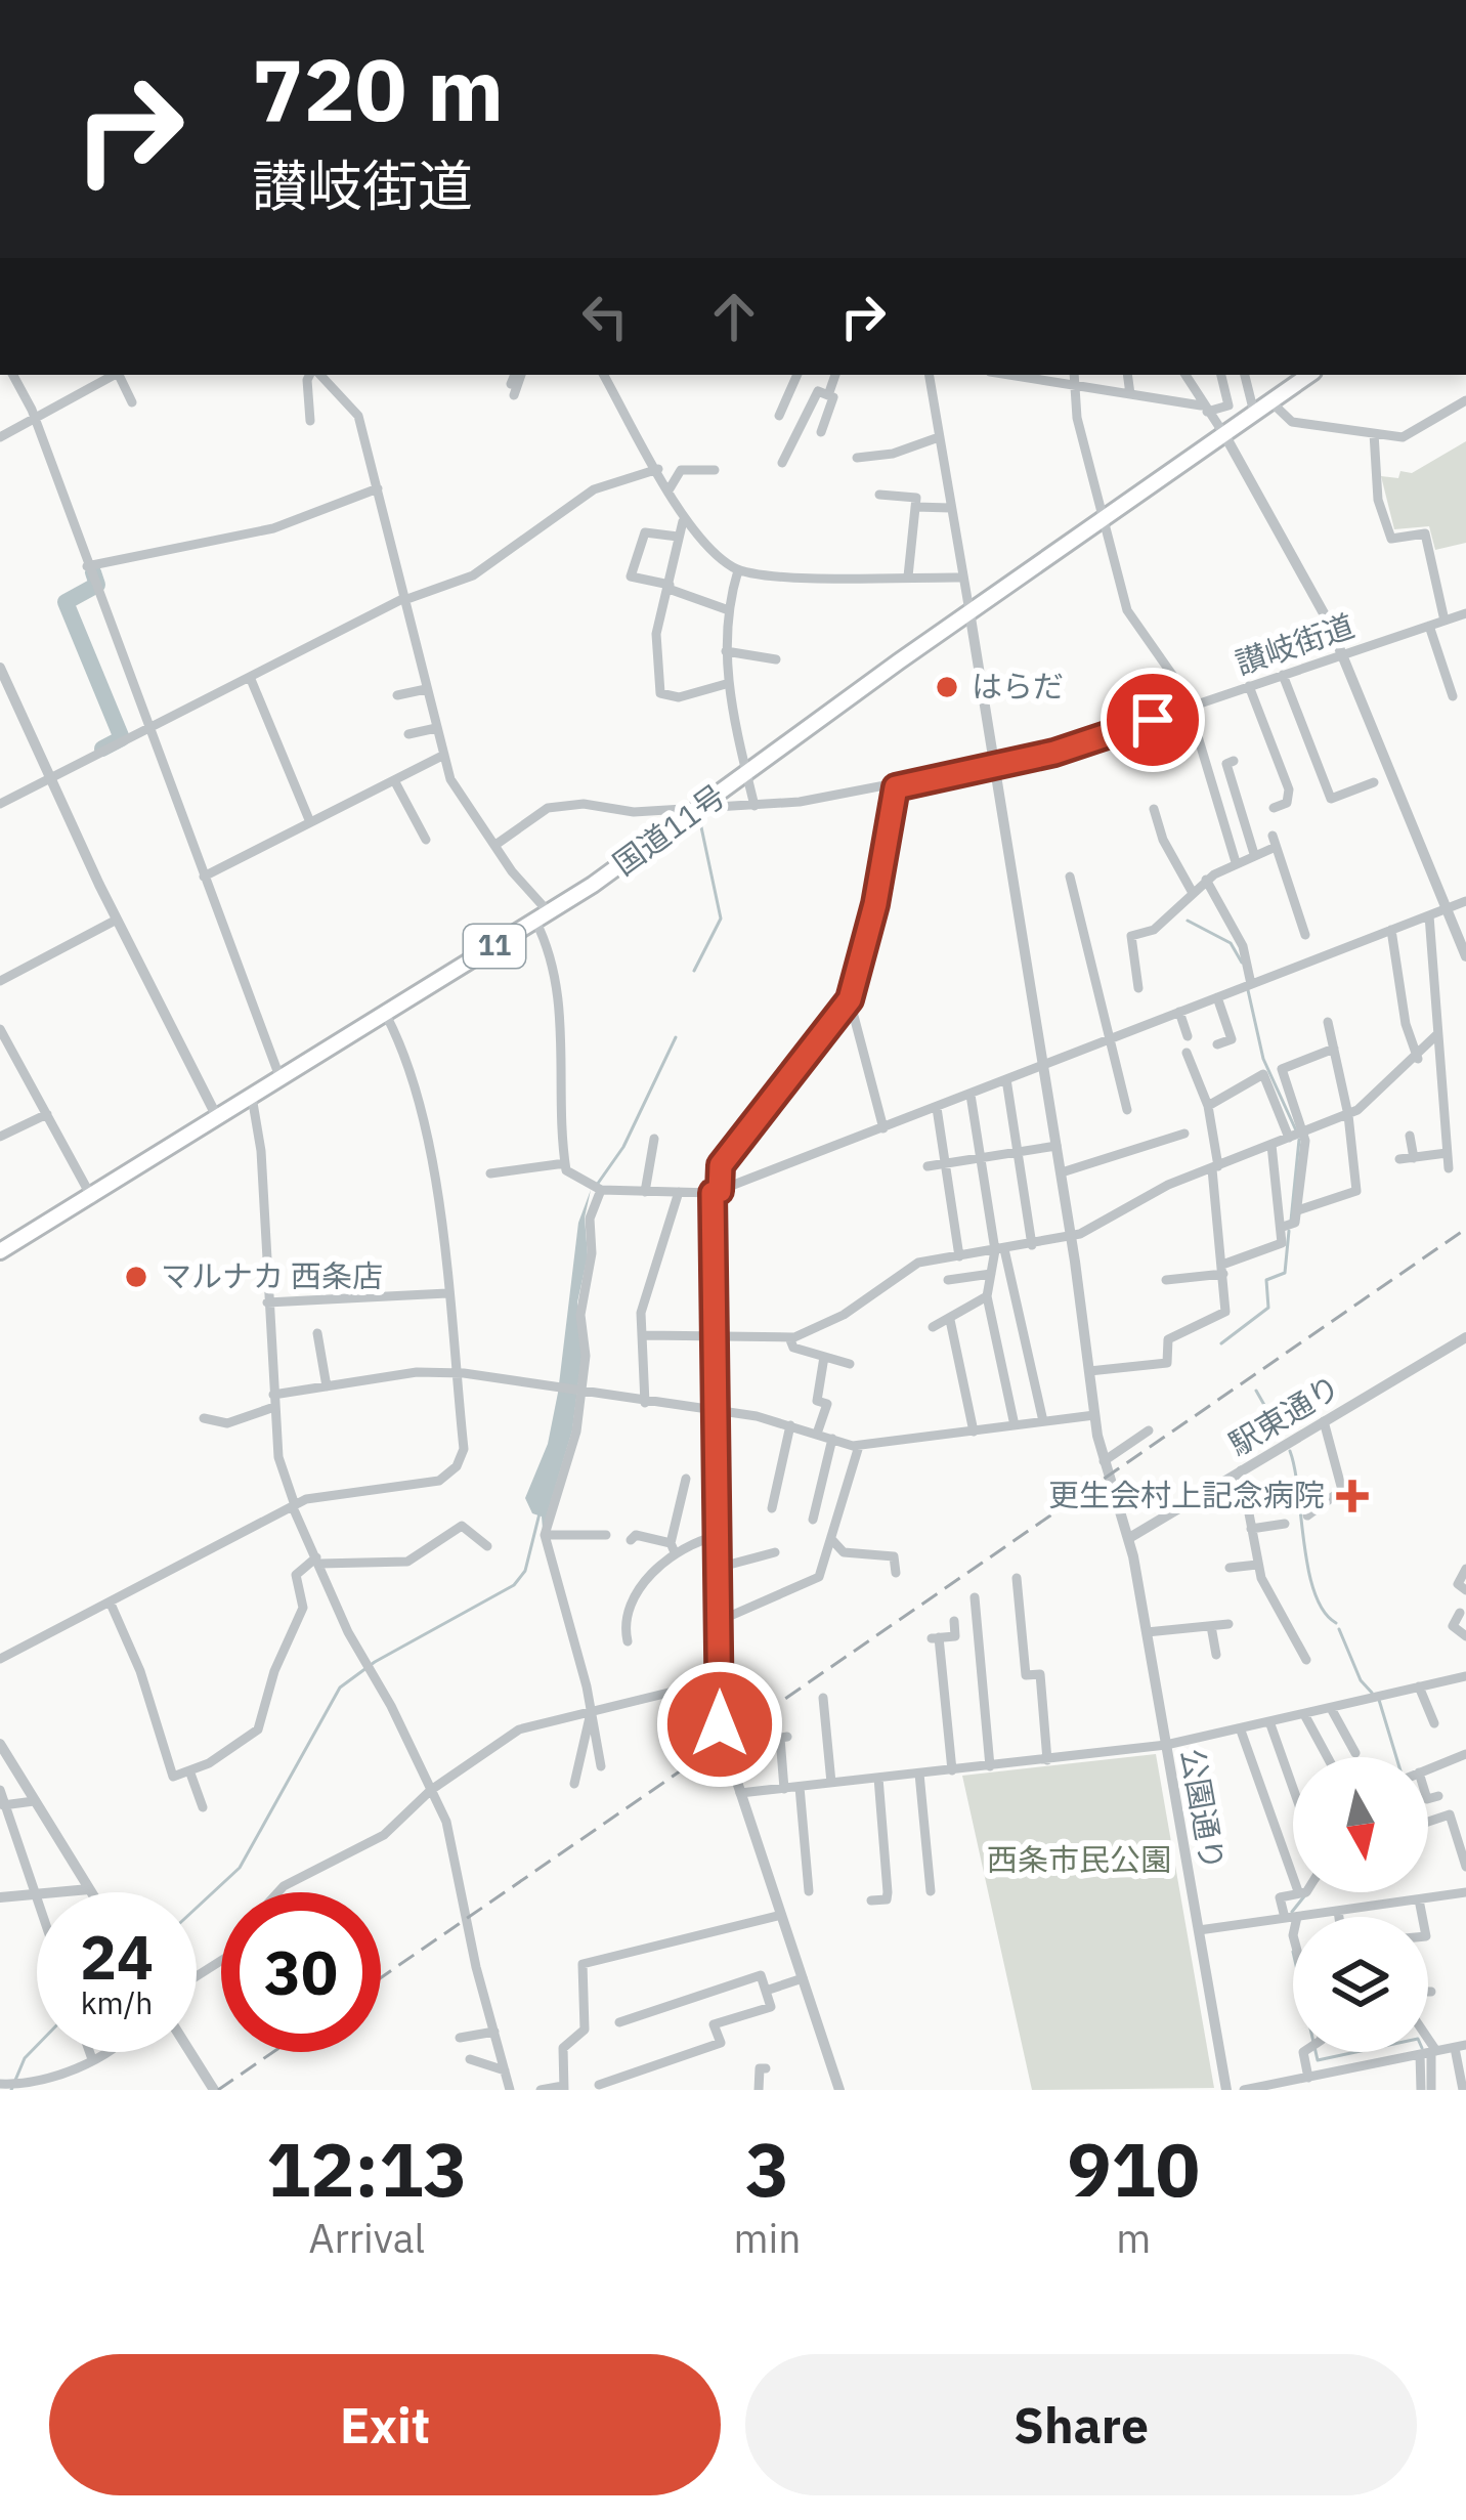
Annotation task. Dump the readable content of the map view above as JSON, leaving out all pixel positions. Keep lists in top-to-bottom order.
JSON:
{
  "streets": {
    "highway": ["国道11号", "11"],
    "street": ["讃岐街道", "駅東通り", "公園通り"]
  },
  "crossings": [
    ["讃岐街道", "国道11号"],
    ["讃岐街道", "公園通り"],
    ["国道11号", "公園通り"],
    ["駅東通り", "公園通り"]
  ],
  "parks": ["西条市民公園"],
  "places": {
    "other": ["はらだ", "マルナカ 西条店"],
    "health": ["更生会村上記念病院"]
  },
  "north": "bottom",
  "page": {
    "turn": ["720 m", "讃岐街道"],
    "speed": "24 km/h",
    "limit": "30",
    "eta": [
      "12:13",
      "Arrival",
      "3",
      "min",
      "910",
      "m"
    ],
    "buttons": ["Exit", "Share"]
  }
}
